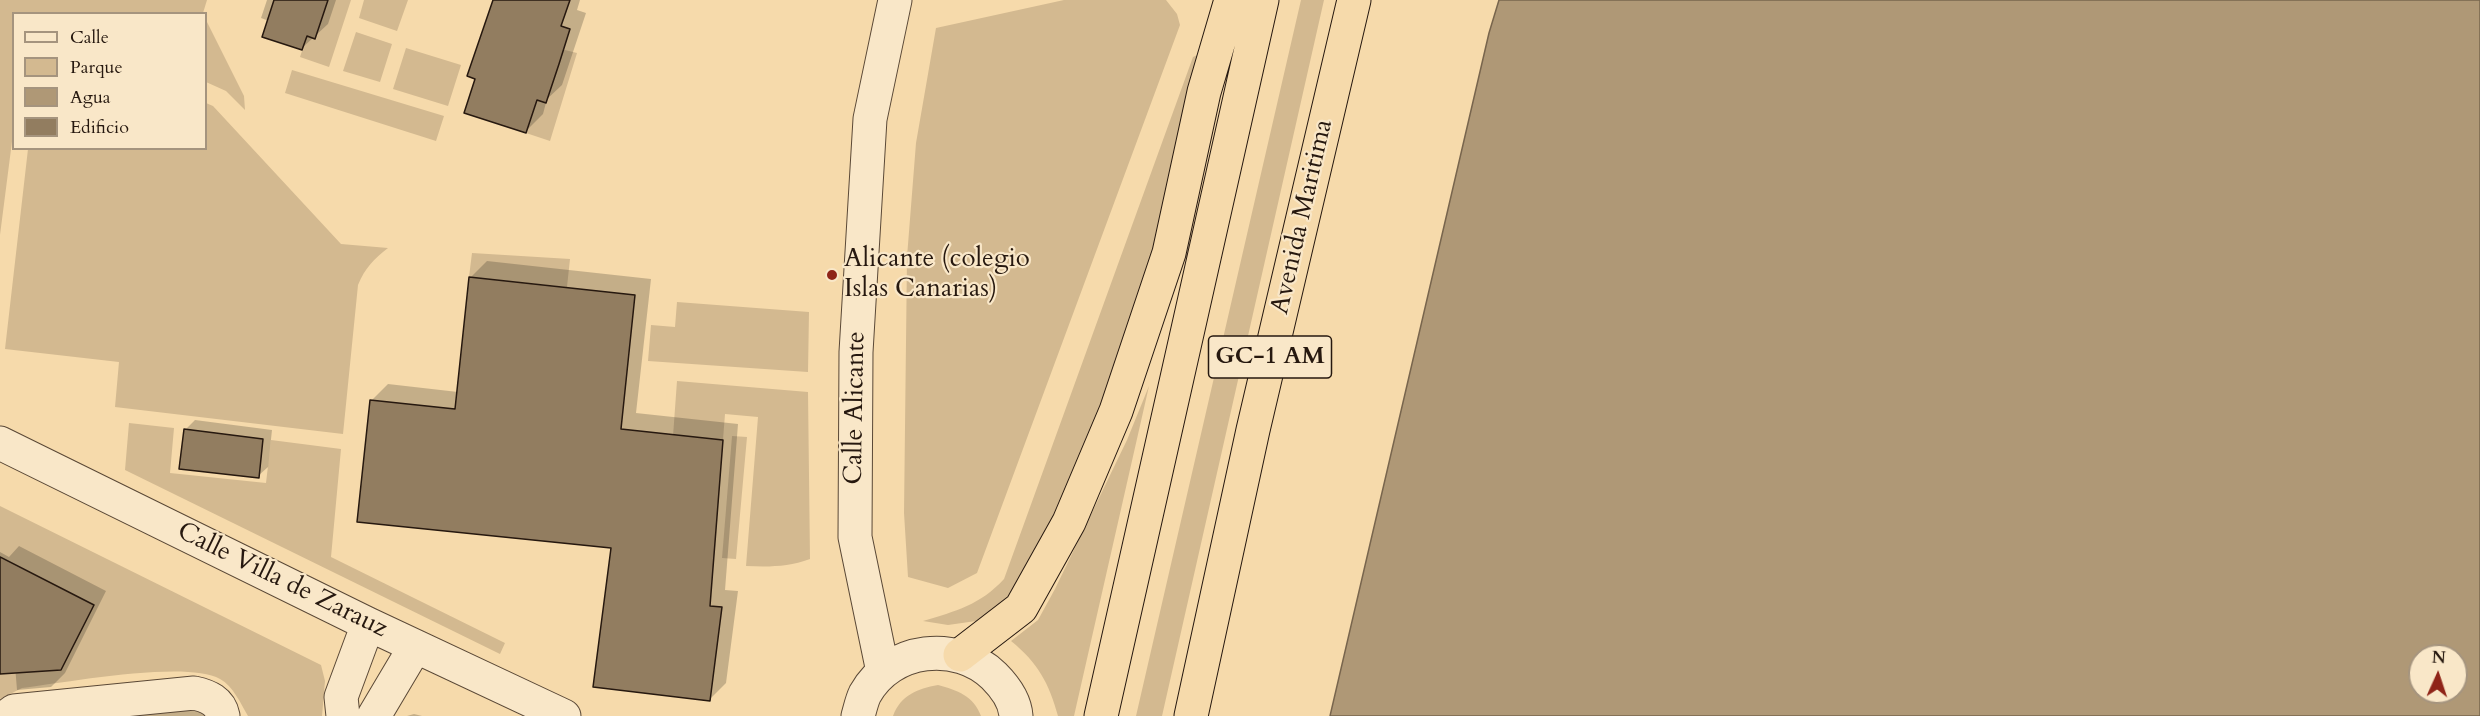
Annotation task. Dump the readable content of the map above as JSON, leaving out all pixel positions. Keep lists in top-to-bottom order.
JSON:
{
  "streets": {
    "highway": ["Avenida Maritima", "GC-1 AM"],
    "street": ["Calle Alicante", "Calle Villa de Zarauz"]
  },
  "places": ["Alicante (colegio Islas Canarias)"],
  "legend": [
    "Calle",
    "Parque",
    "Agua",
    "Edificio"
  ],
  "north": "top"
}
